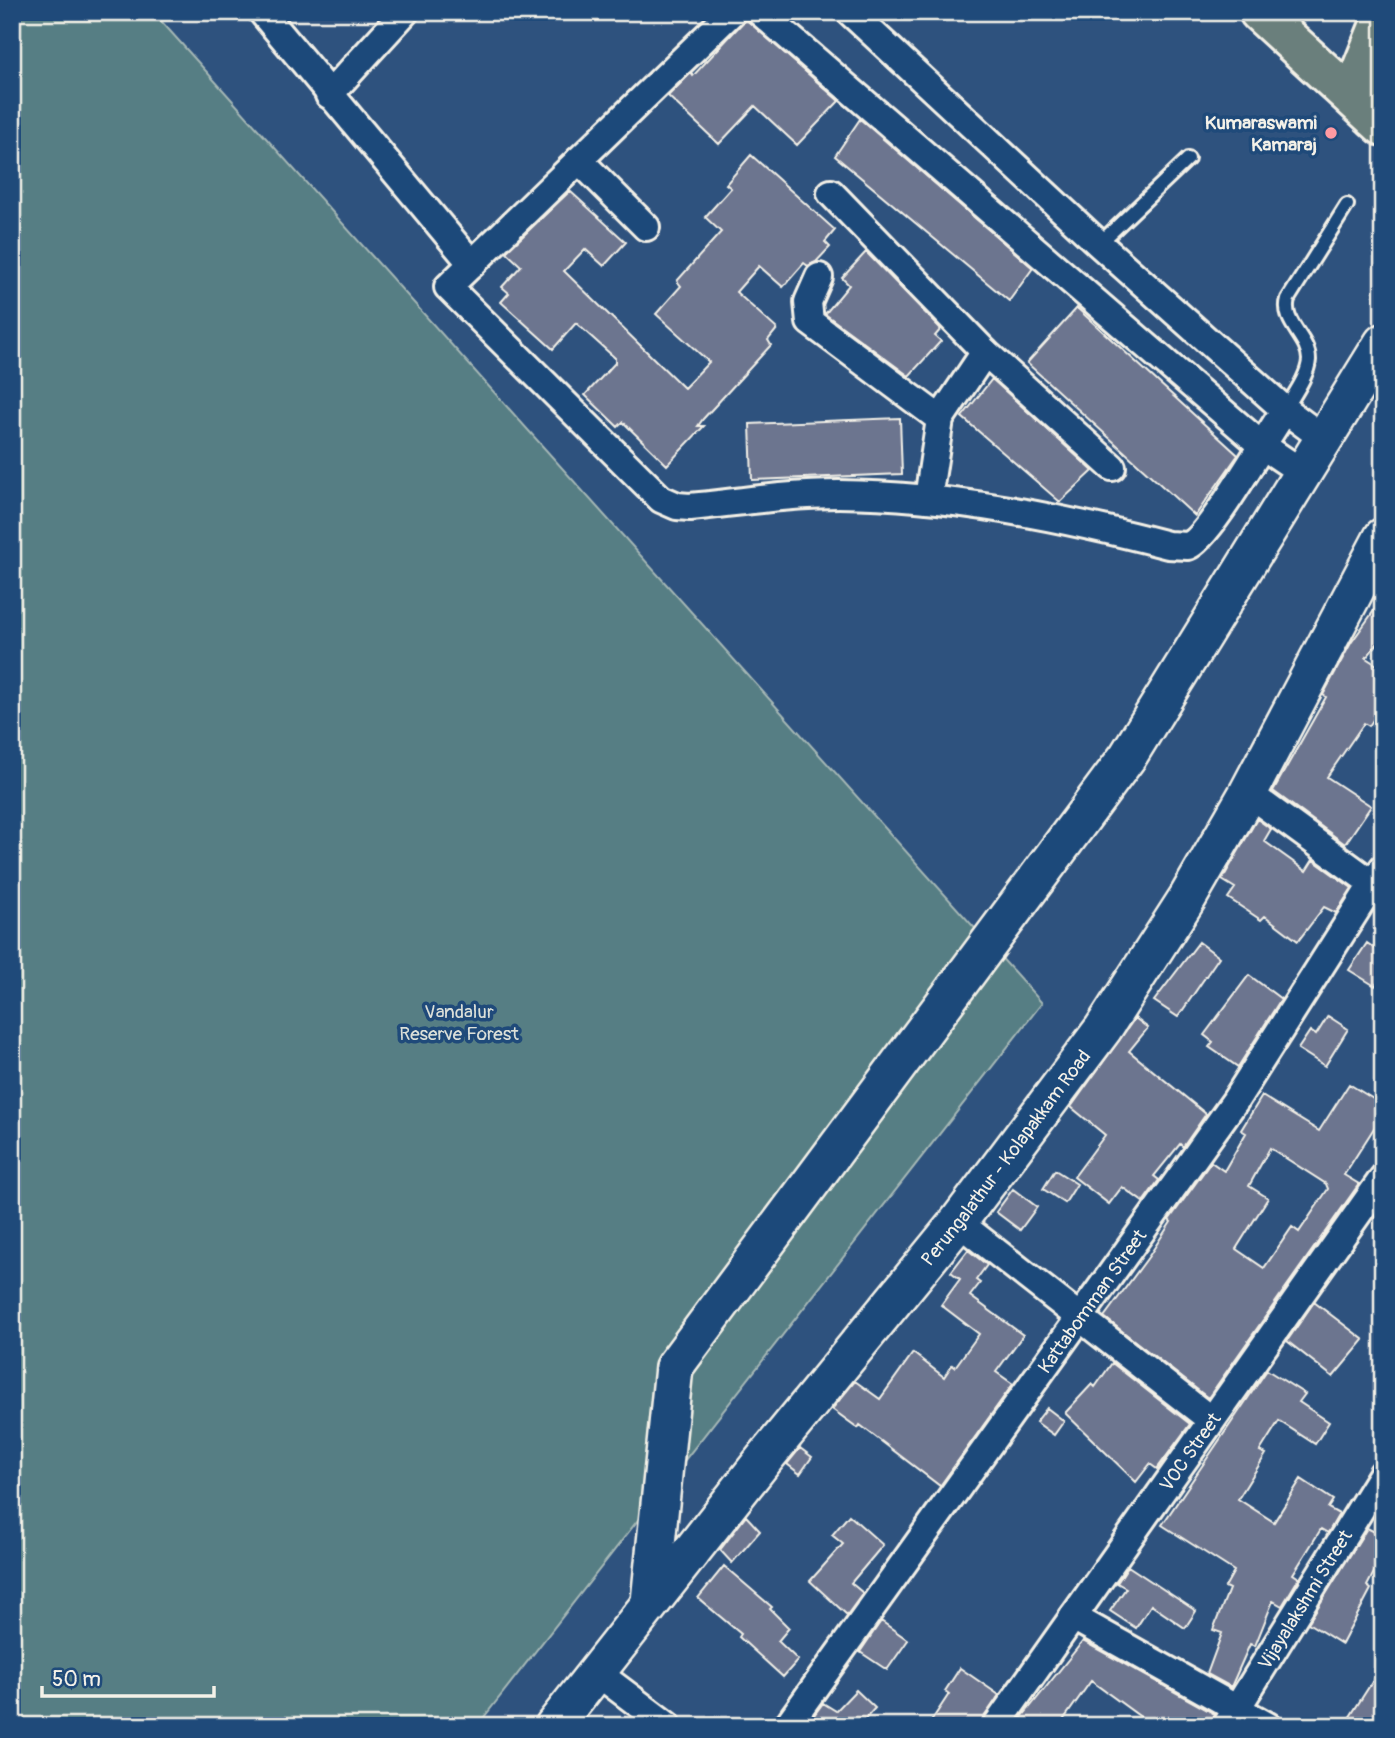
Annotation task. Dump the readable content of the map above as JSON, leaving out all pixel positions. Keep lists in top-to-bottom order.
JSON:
{
  "streets": {
    "street": [
      "Perungalathur - Kolapakkam Road",
      "Kattabomman Street",
      "VOC Street",
      "Vijayalakshmi Street"
    ]
  },
  "parks": ["Vandalur Reserve Forest"],
  "places": ["Kumaraswami Kamaraj"],
  "scale_bar": "50 m"
}
